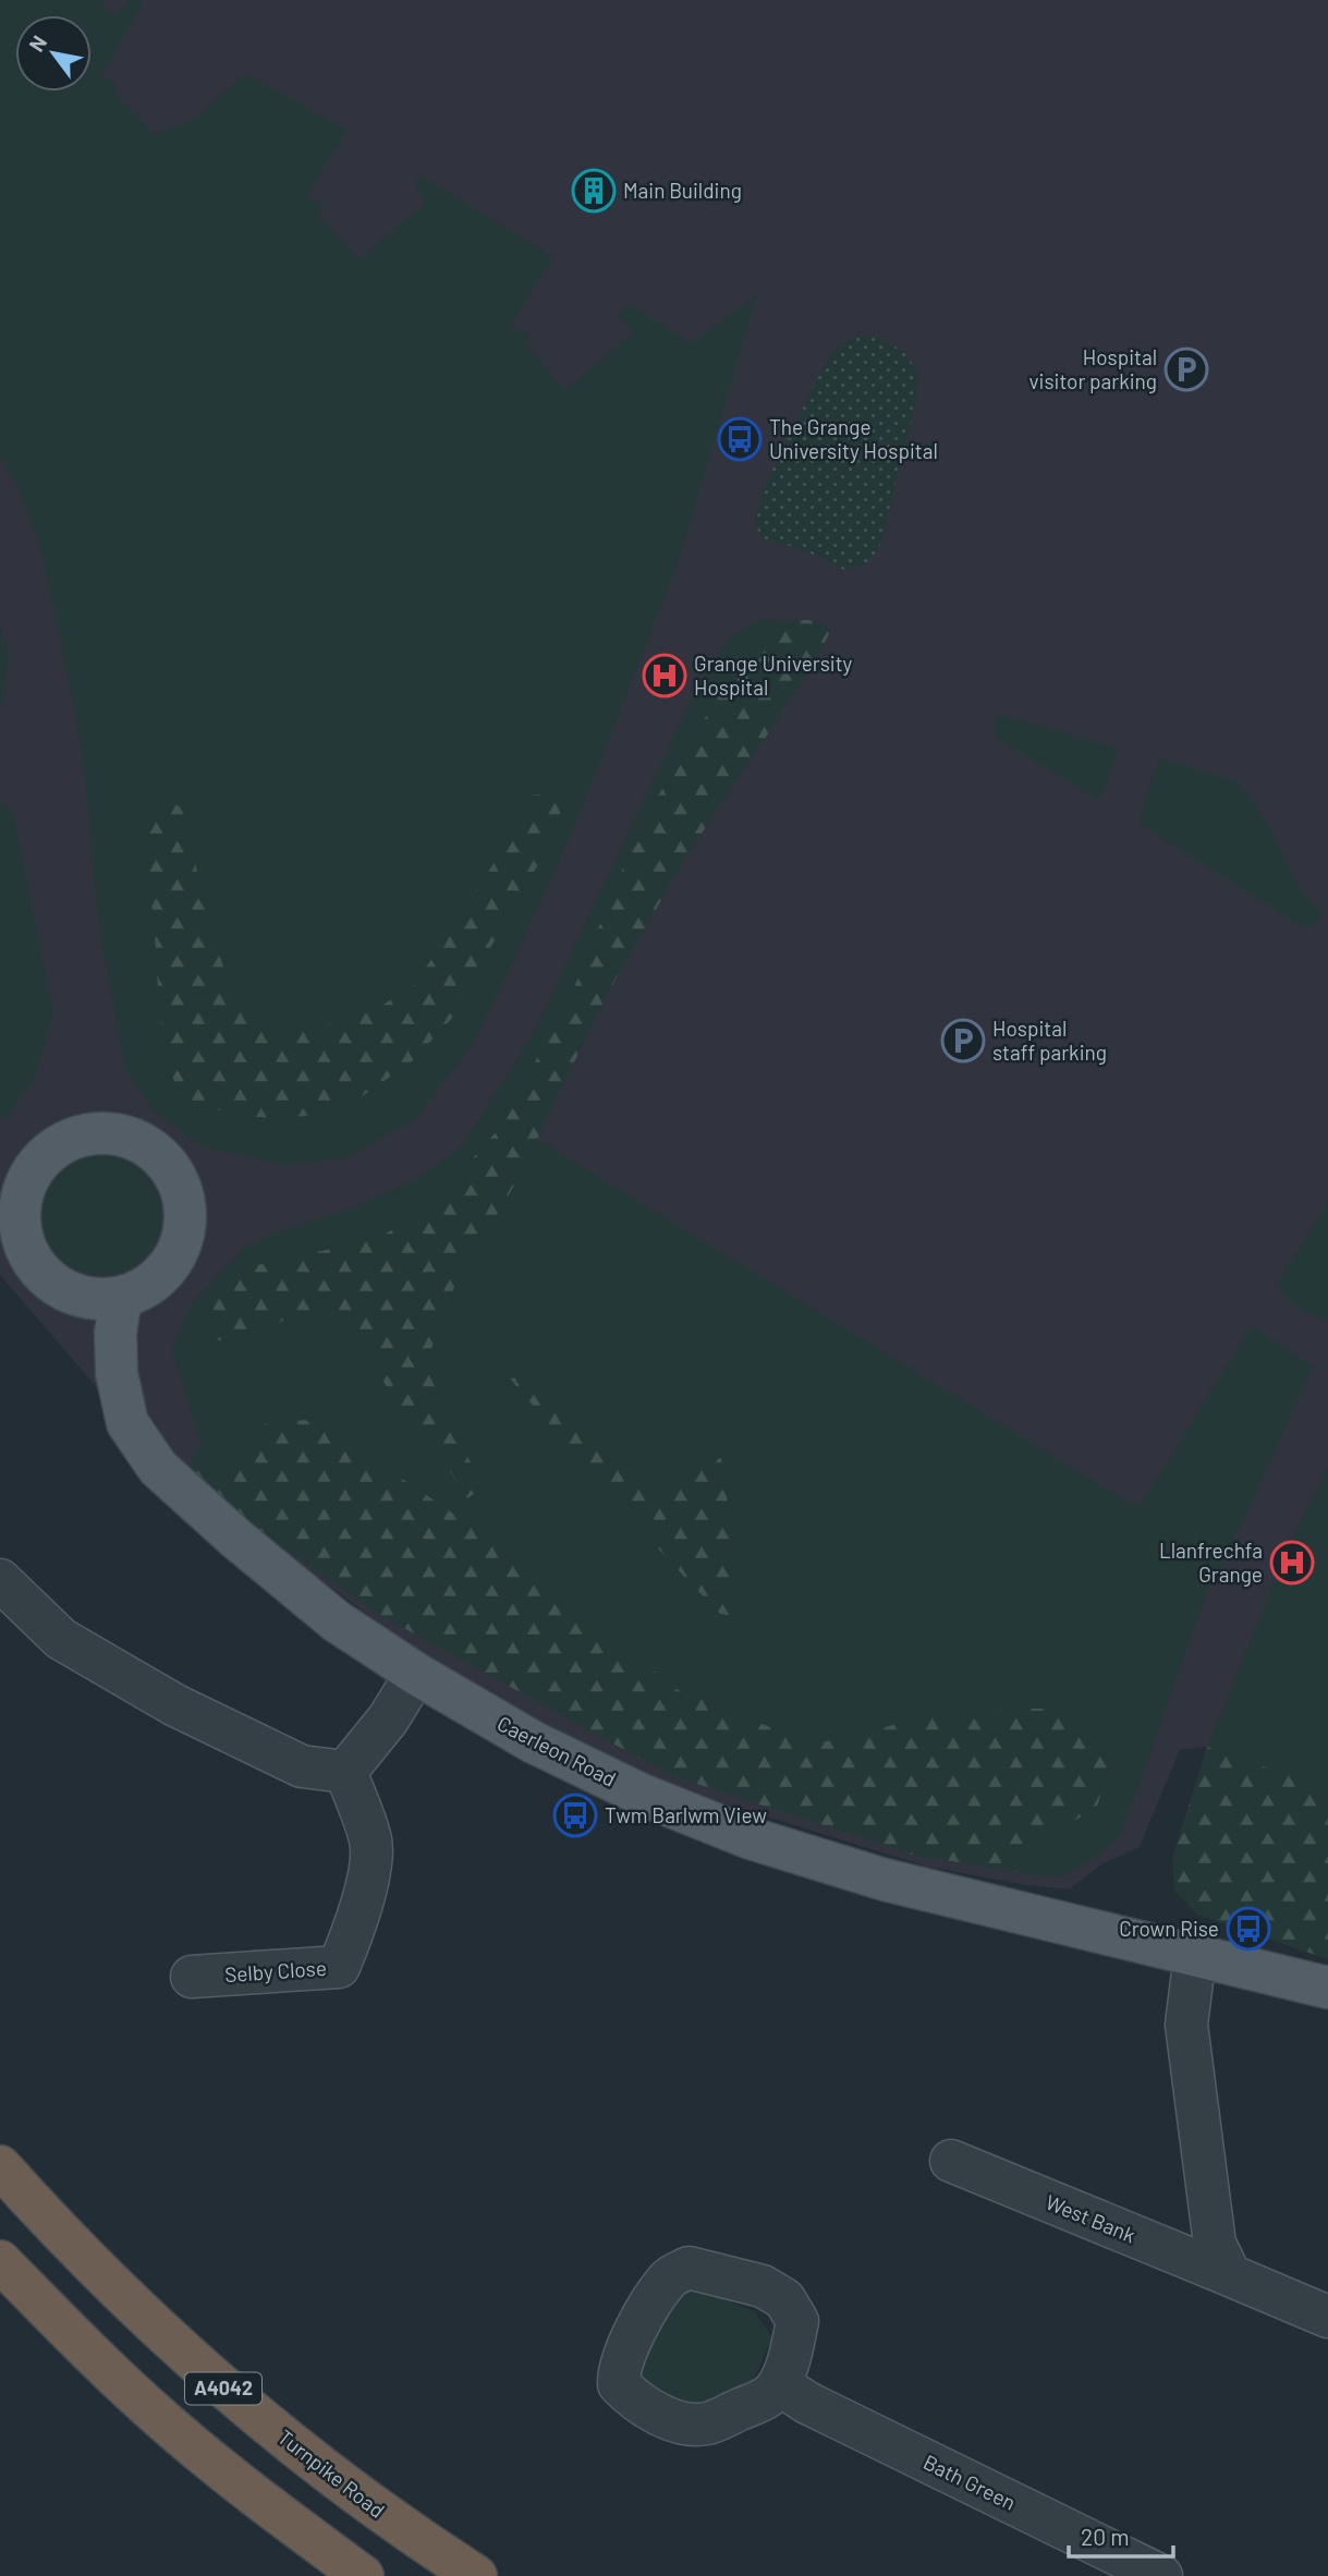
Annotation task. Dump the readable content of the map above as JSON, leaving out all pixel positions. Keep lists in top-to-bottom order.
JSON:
{
  "streets": {
    "highway": ["A4042", "Turnpike Road"],
    "main road": ["Caerleon Road"],
    "street": ["Selby Close", "West Bank", "Bath Green"]
  },
  "places": {
    "building": ["Main Building"],
    "parking": ["Hospital visitor parking", "Hospital staff parking"],
    "bus stop": ["The Grange University Hospital", "Twm Barlwm View", "Crown Rise"],
    "hospital": ["Grange University Hospital", "Llanfrechfa Grange"]
  },
  "scale_bar": "20 m",
  "north": "top left"
}
